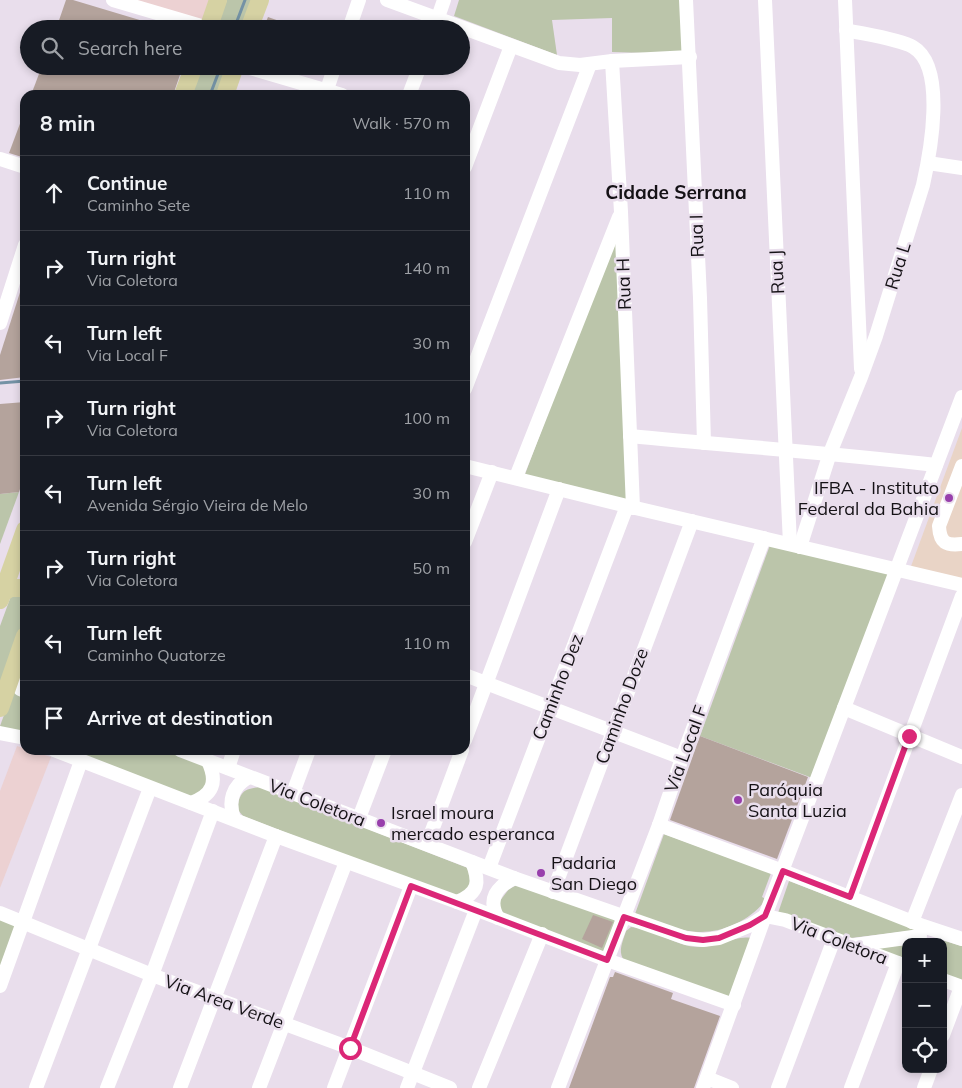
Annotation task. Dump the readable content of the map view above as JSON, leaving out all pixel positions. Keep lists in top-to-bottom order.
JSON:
{
  "streets": {
    "street": [
      "Rua I",
      "Rua L",
      "Rua J",
      "Rua H",
      "Caminho Dez",
      "Caminho Doze",
      "Via Local F",
      "Via Coletora",
      "Via Area Verde"
    ]
  },
  "crossings": [
    ["Rua L", "Rua J"],
    ["Rua H", "Caminho Dez"],
    ["Caminho Dez", "Via Coletora"],
    ["Caminho Doze", "Via Coletora"],
    ["Via Local F", "Via Coletora"]
  ],
  "districts": ["Cidade Serrana"],
  "places": [
    "IFBA - Instituto Federal da Bahia",
    "Paróquia Santa Luzia",
    "Israel moura mercado esperanca",
    "Padaria San Diego"
  ],
  "page": {
    "search": "Search here",
    "heading": ["8 min", "Walk · 570 m"],
    "list": [
      ["Continue", "Caminho Sete", "110 m"],
      ["Turn right", "Via Coletora", "140 m"],
      ["Turn left", "Via Local F", "30 m"],
      ["Turn right", "Via Coletora", "100 m"],
      ["Turn left", "Avenida Sérgio Vieira de Melo", "30 m"],
      ["Turn right", "Via Coletora", "50 m"],
      ["Turn left", "Caminho Quatorze", "110 m"],
      "Arrive at destination"
    ],
    "map_buttons": ["+", "−"]
  }
}
